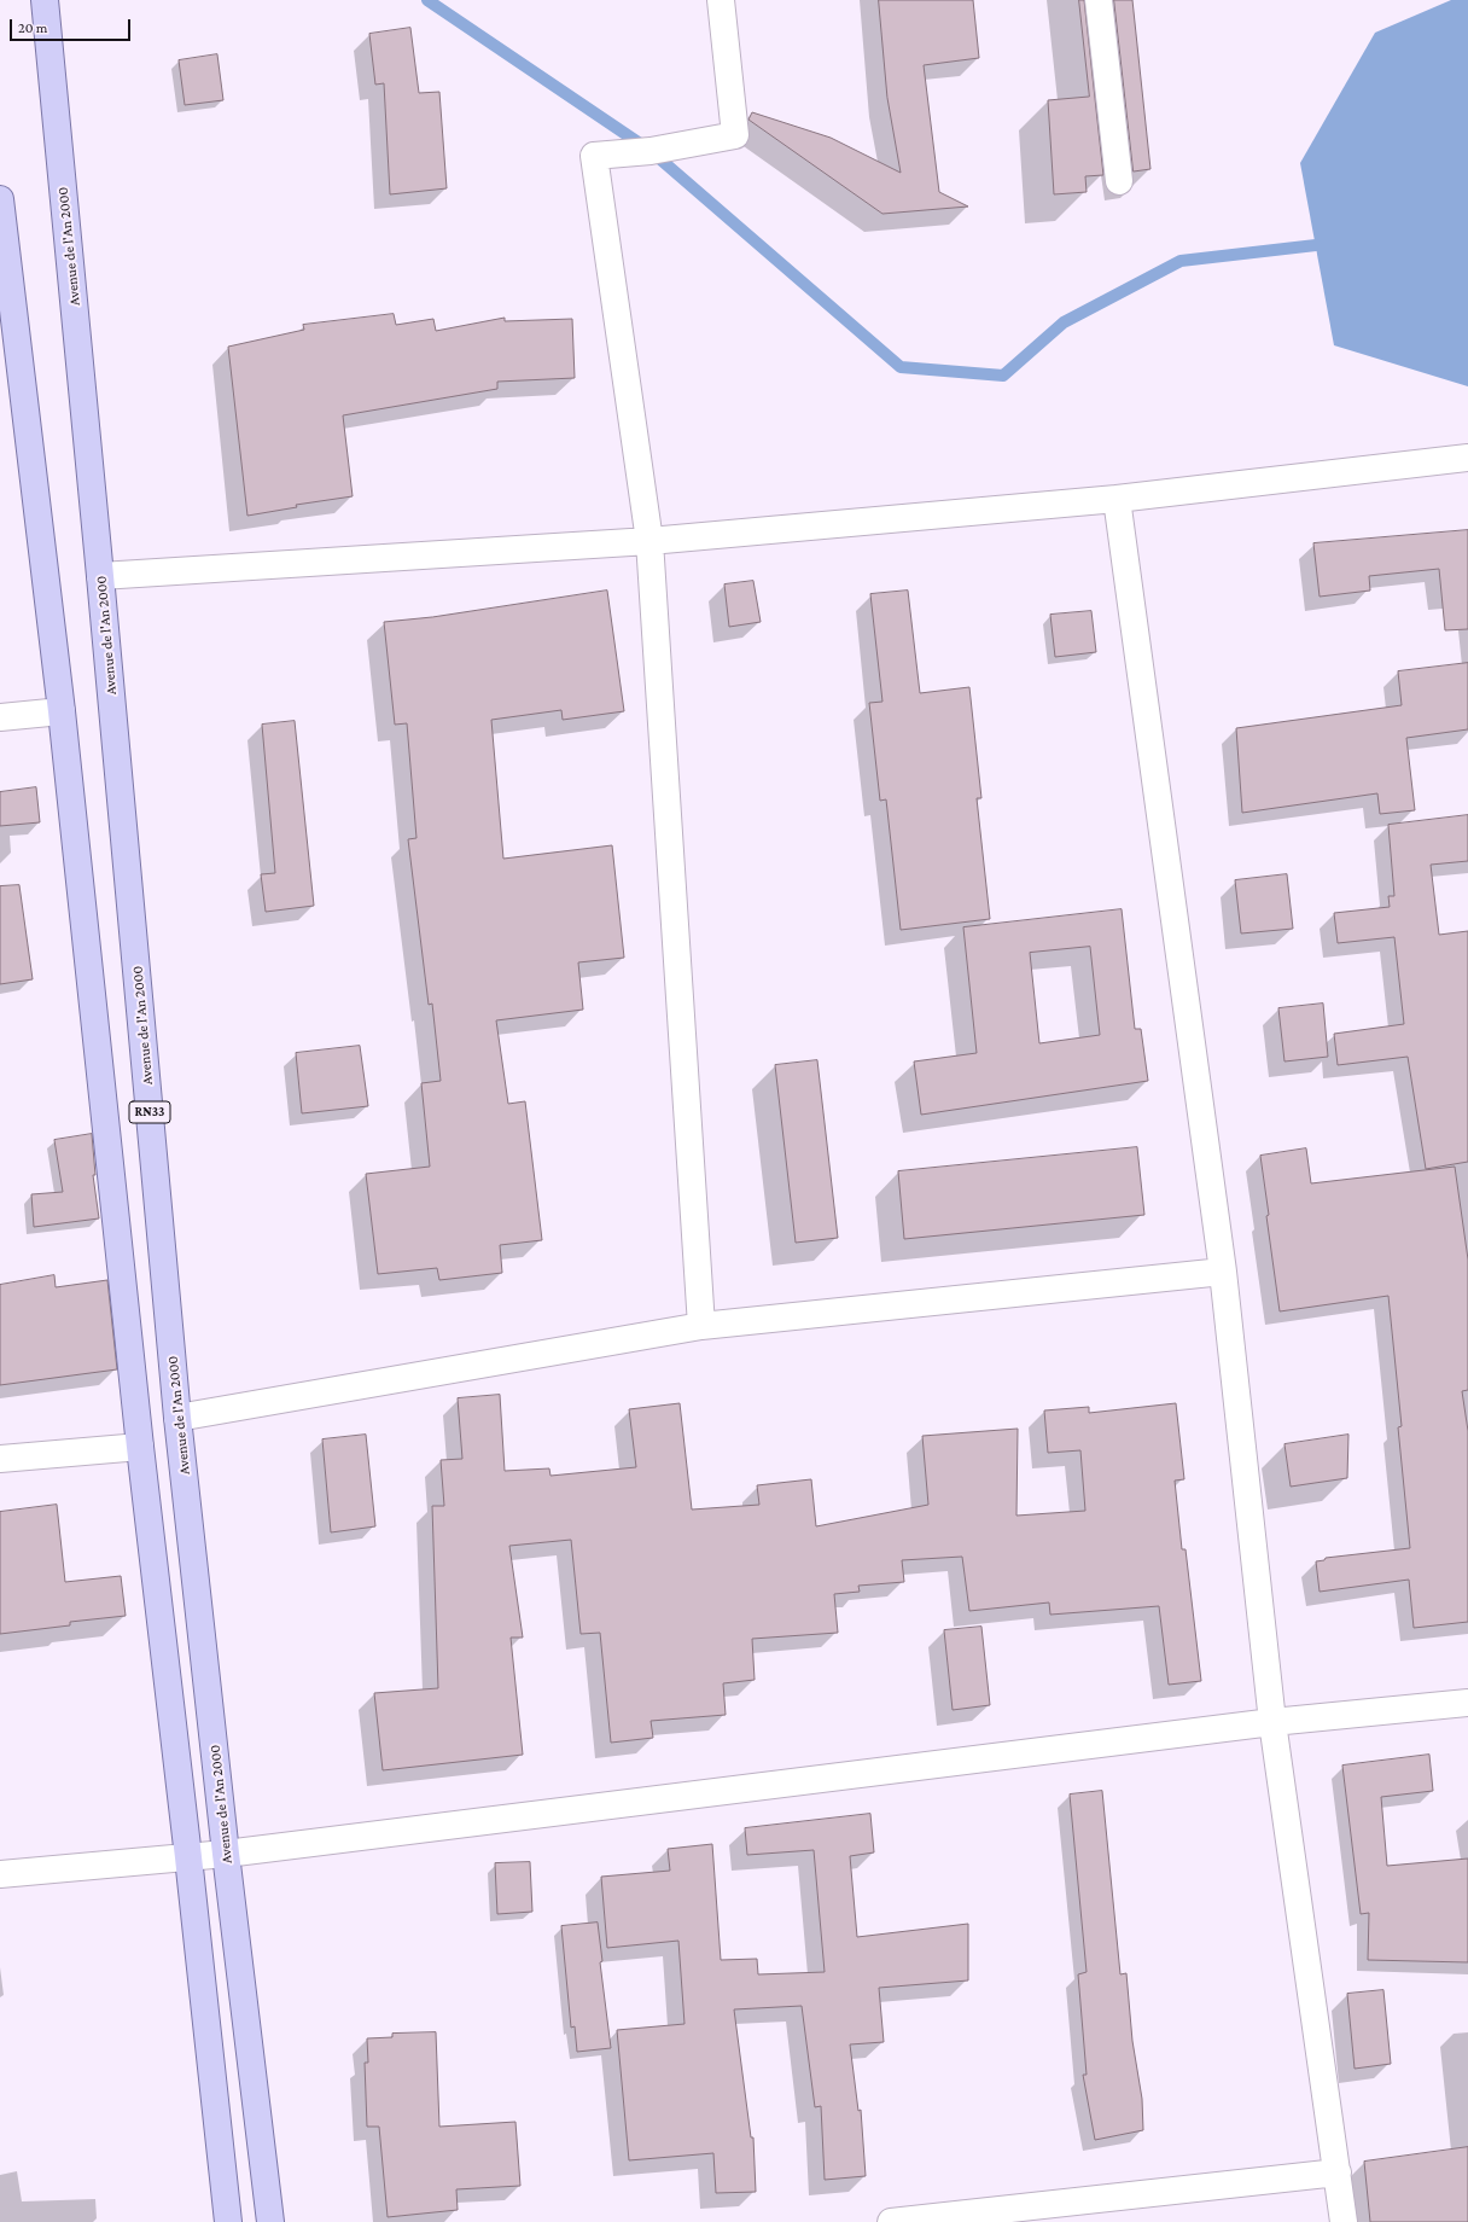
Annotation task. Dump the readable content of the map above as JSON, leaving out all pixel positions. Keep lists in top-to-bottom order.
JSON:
{
  "streets": {
    "main road": ["Avenue de l'An 2000", "RN33"]
  },
  "scale_bar": "20 m"
}
